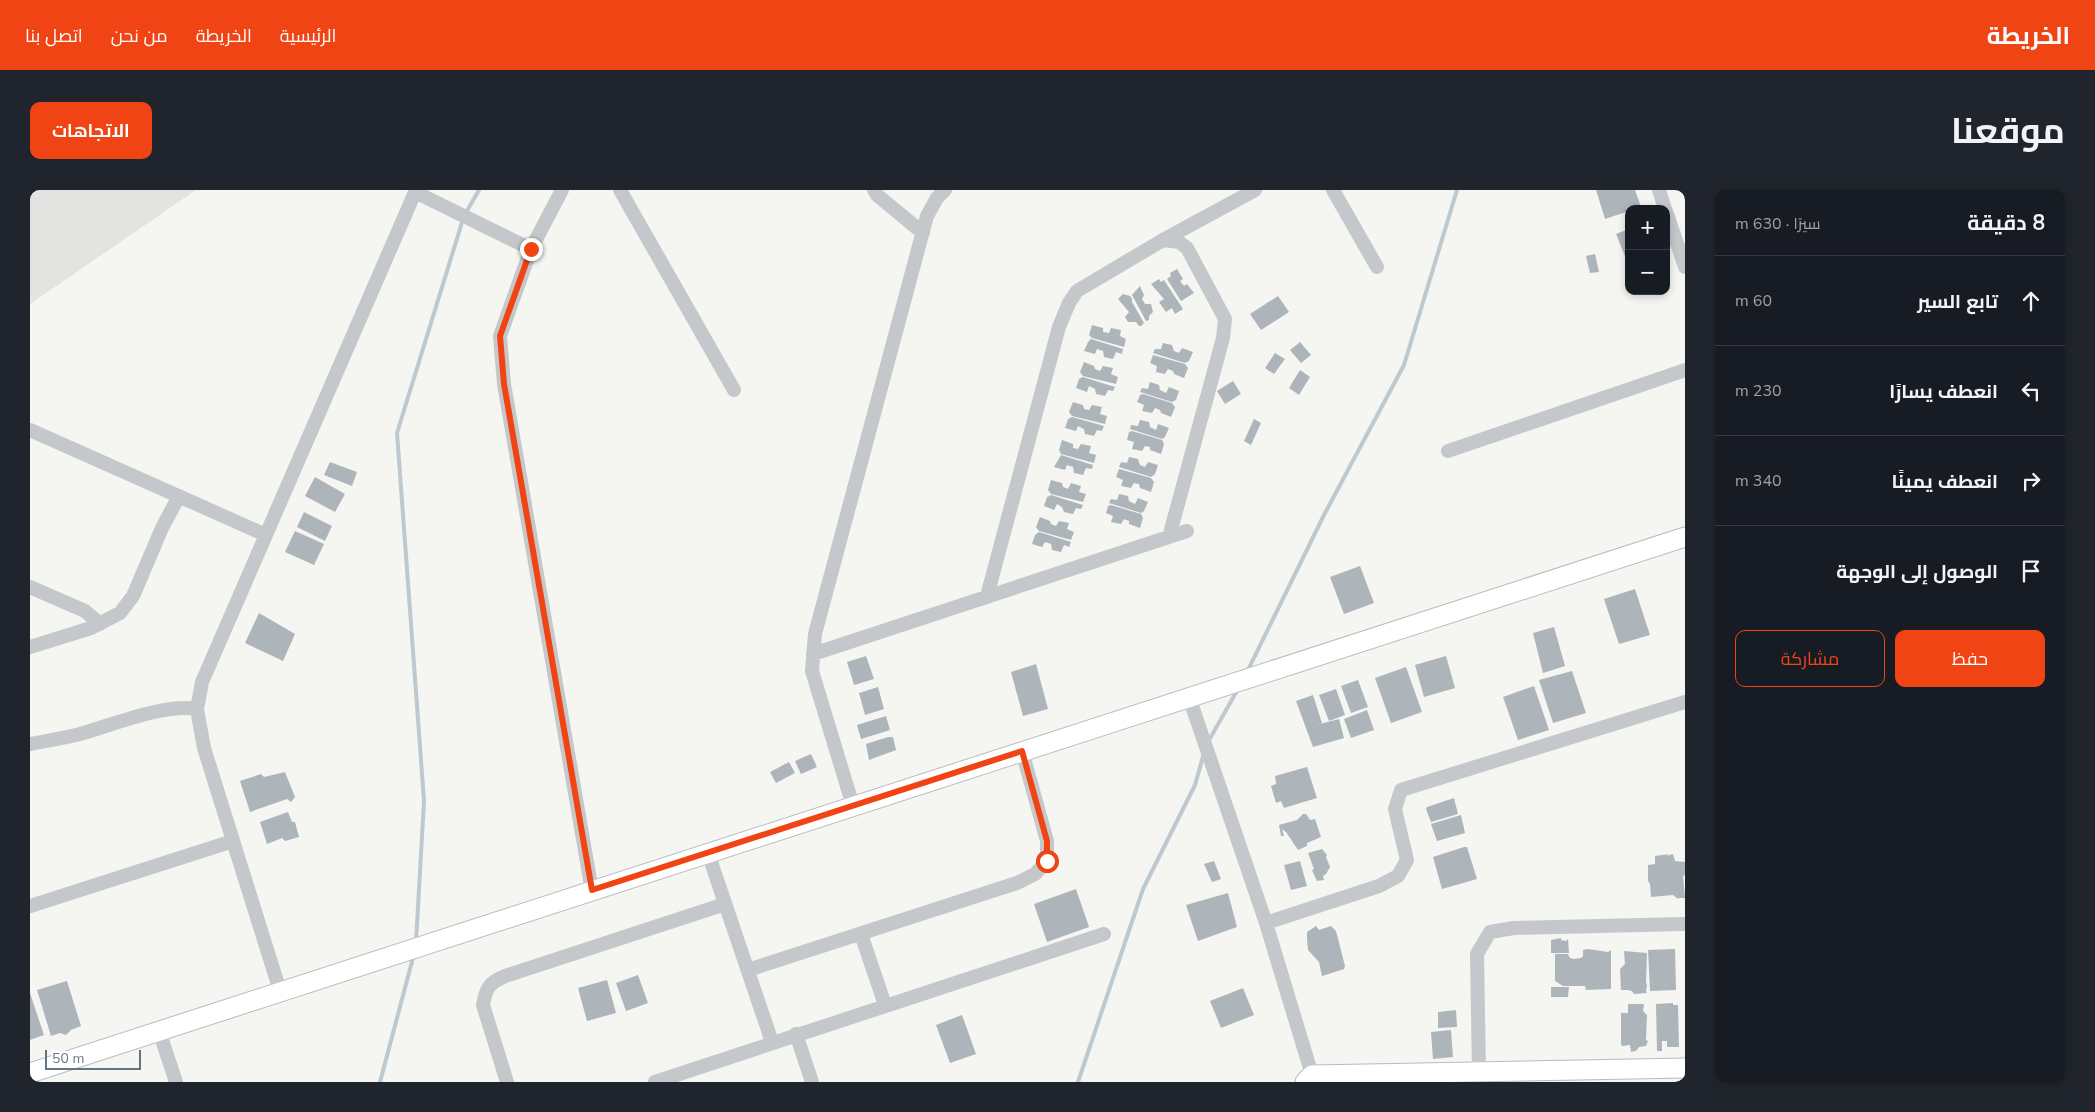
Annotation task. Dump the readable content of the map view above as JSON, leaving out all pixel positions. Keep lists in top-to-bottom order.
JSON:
{
  "scale_bar": "50 m",
  "page": {
    "header": "الخريطة",
    "nav": [
      "الرئيسية",
      "الخريطة",
      "من نحن",
      "اتصل بنا"
    ],
    "title": "موقعنا",
    "buttons": [
      "الاتجاهات",
      ["حفظ", "مشاركة"]
    ],
    "heading": ["8 دقيقة", "سيرًا · 630 m"],
    "map_buttons": ["+", "−"],
    "list": [
      ["تابع السير", "60 m"],
      ["انعطف يسارًا", "230 m"],
      ["انعطف يمينًا", "340 m"],
      "الوصول إلى الوجهة"
    ],
    "scale": "50 m"
  }
}
